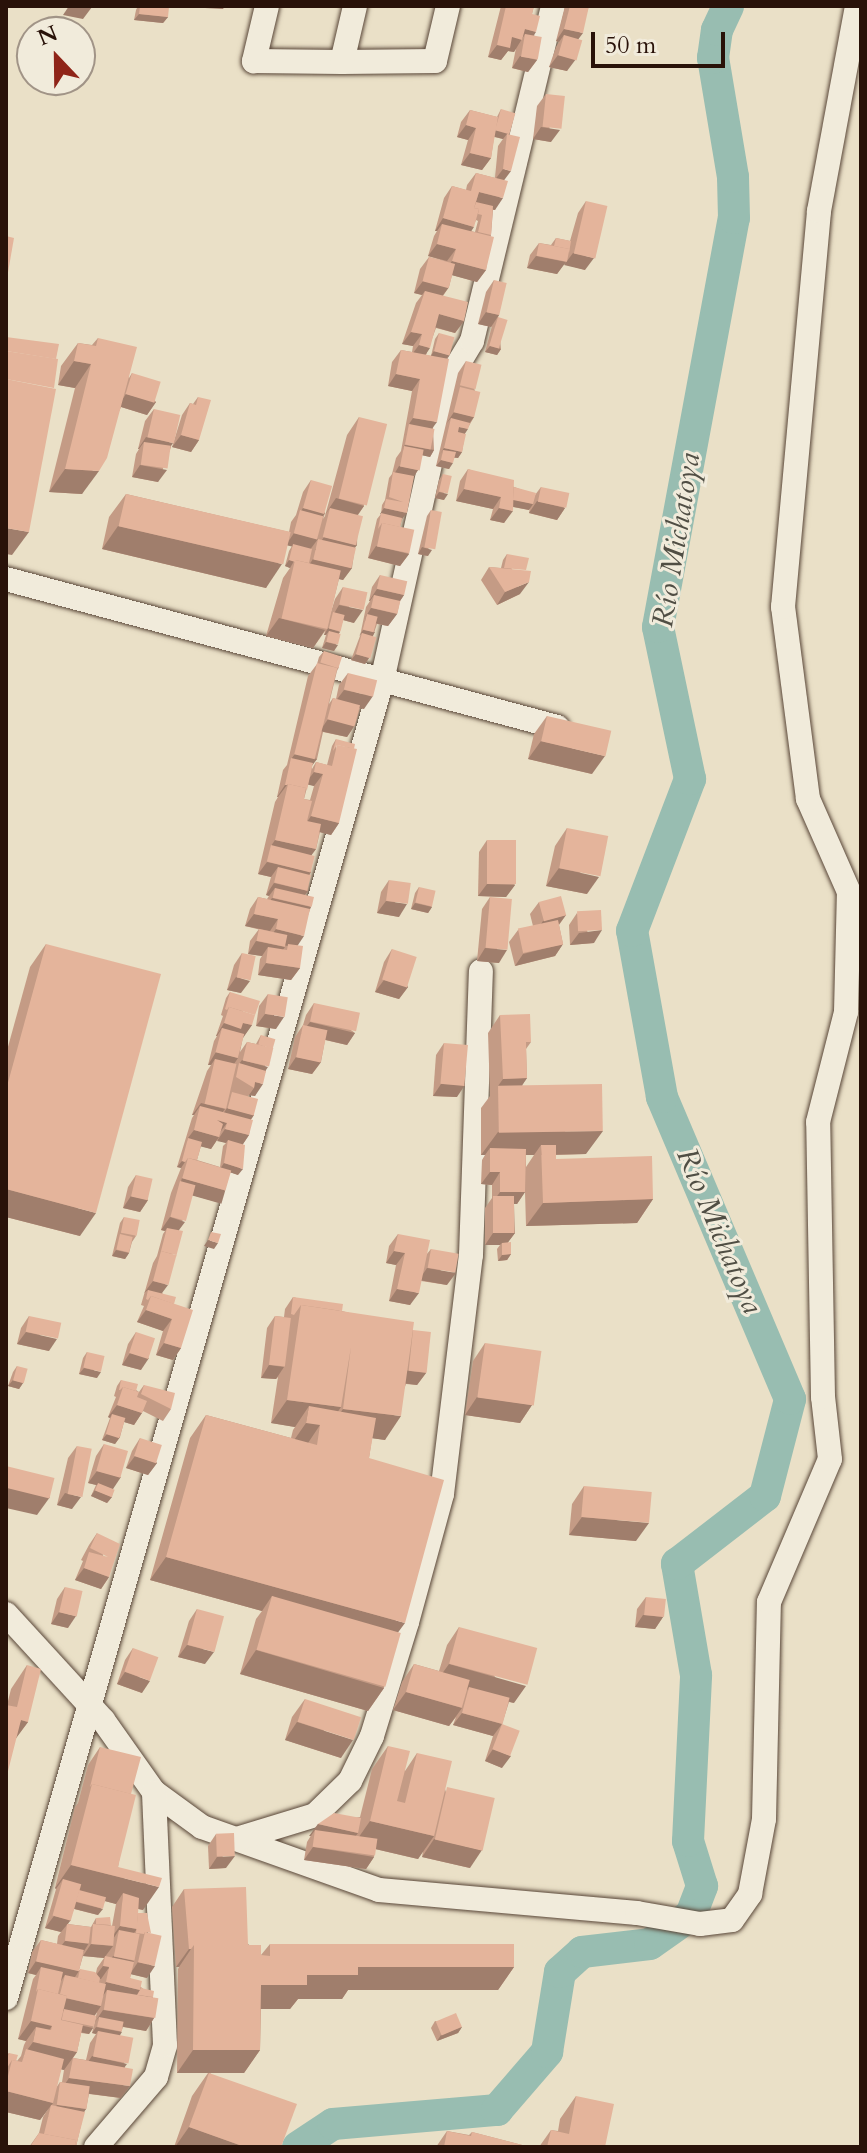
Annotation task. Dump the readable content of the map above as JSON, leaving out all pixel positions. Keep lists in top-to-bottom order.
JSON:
{
  "water": ["Río Michatoya"],
  "scale_bar": "50 m",
  "north": "top"
}
